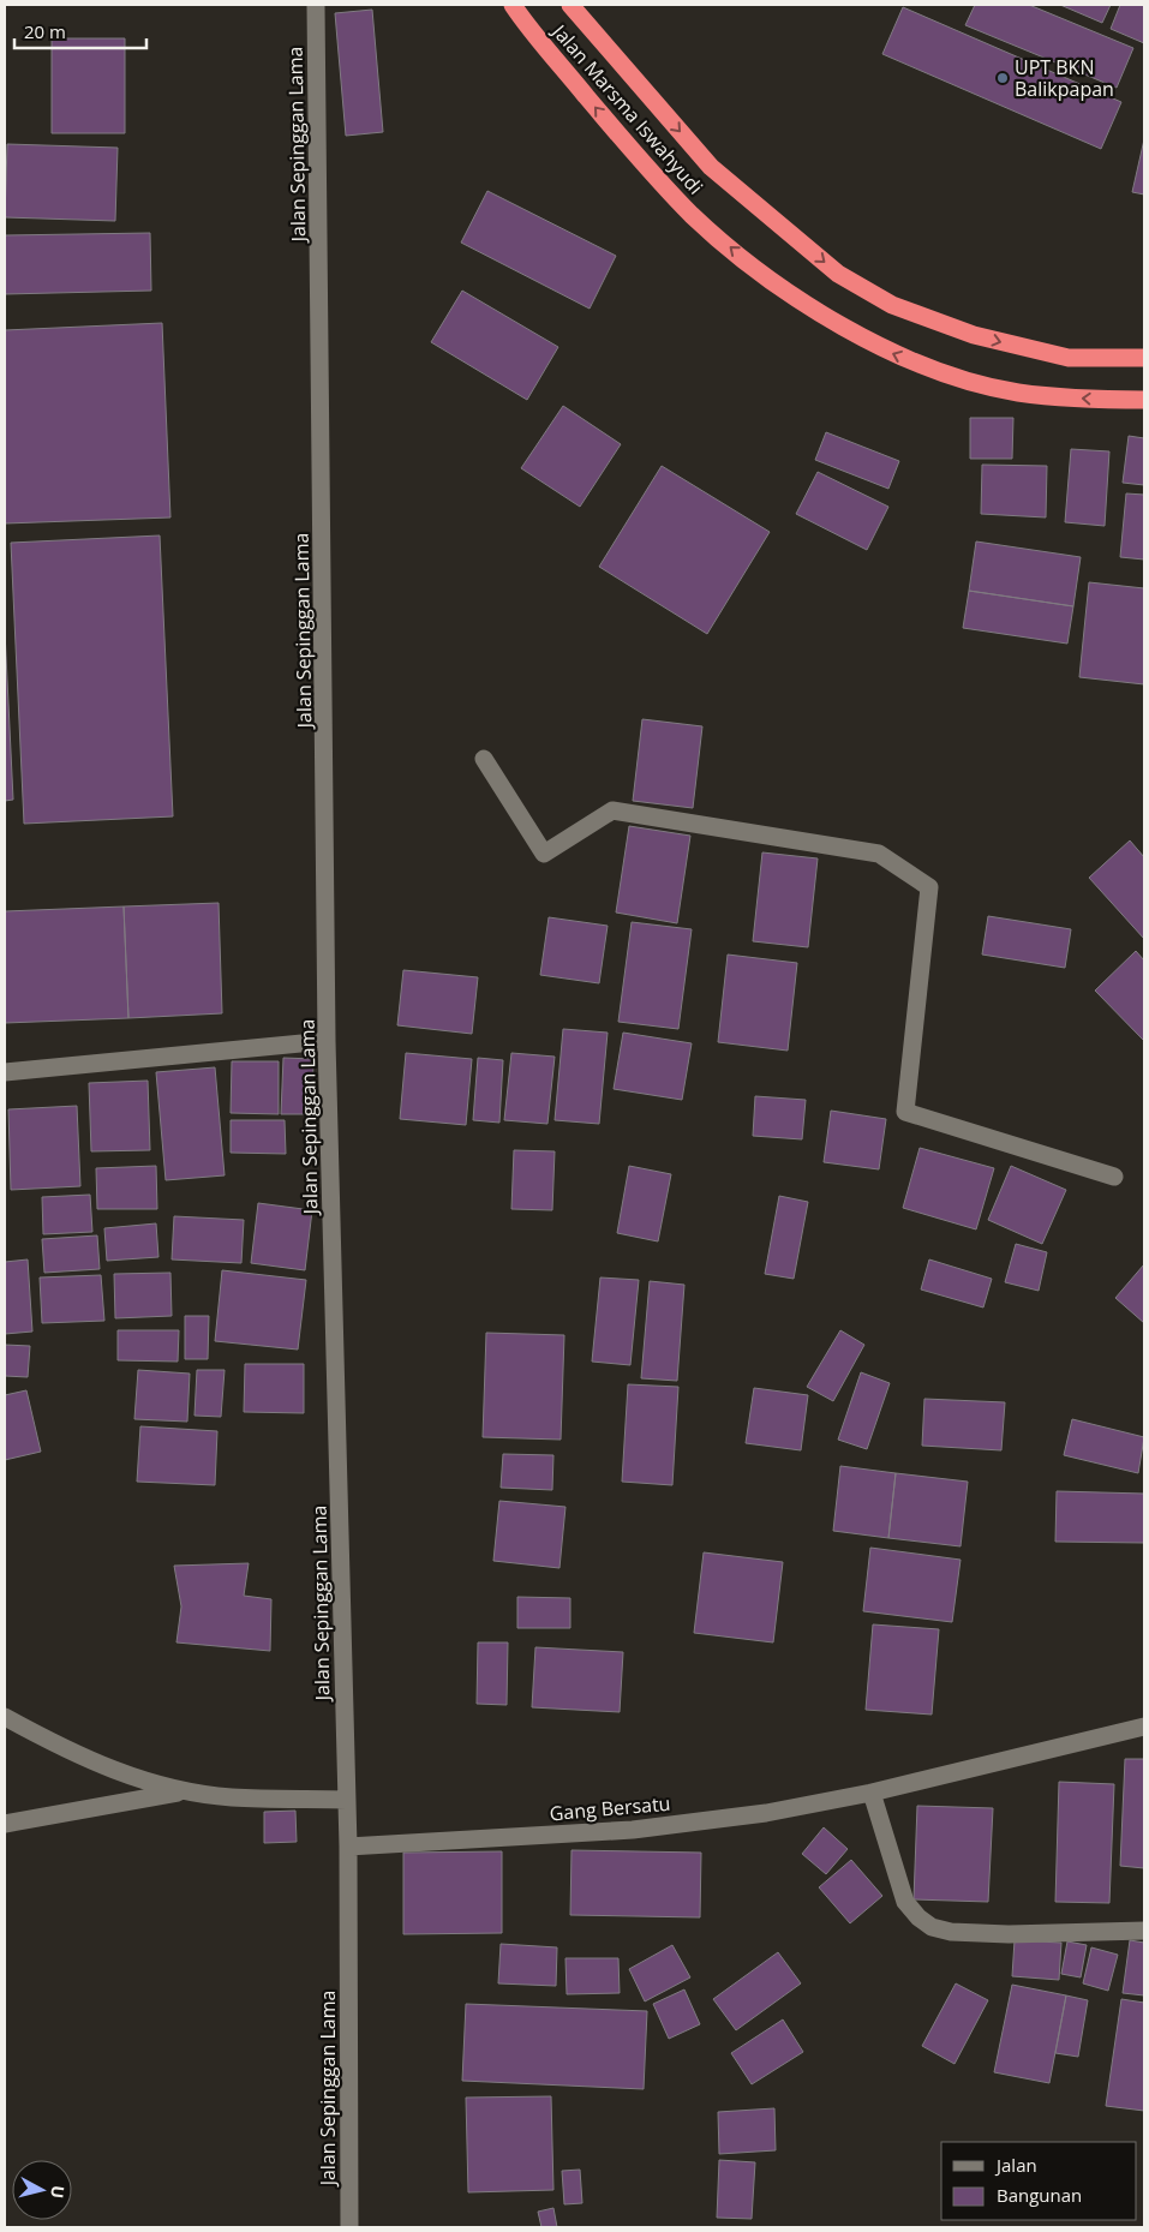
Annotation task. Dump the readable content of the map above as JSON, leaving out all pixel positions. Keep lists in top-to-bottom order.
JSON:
{
  "streets": {
    "highway": ["Jalan Marsma Iswahyudi"],
    "street": ["Jalan Sepinggan Lama", "Gang Bersatu"]
  },
  "crossings": [
    ["Jalan Sepinggan Lama", "Gang Bersatu"]
  ],
  "places": ["UPT BKN Balikpapan"],
  "legend": ["Jalan", "Bangunan"],
  "scale_bar": "20 m",
  "north": "right"
}
